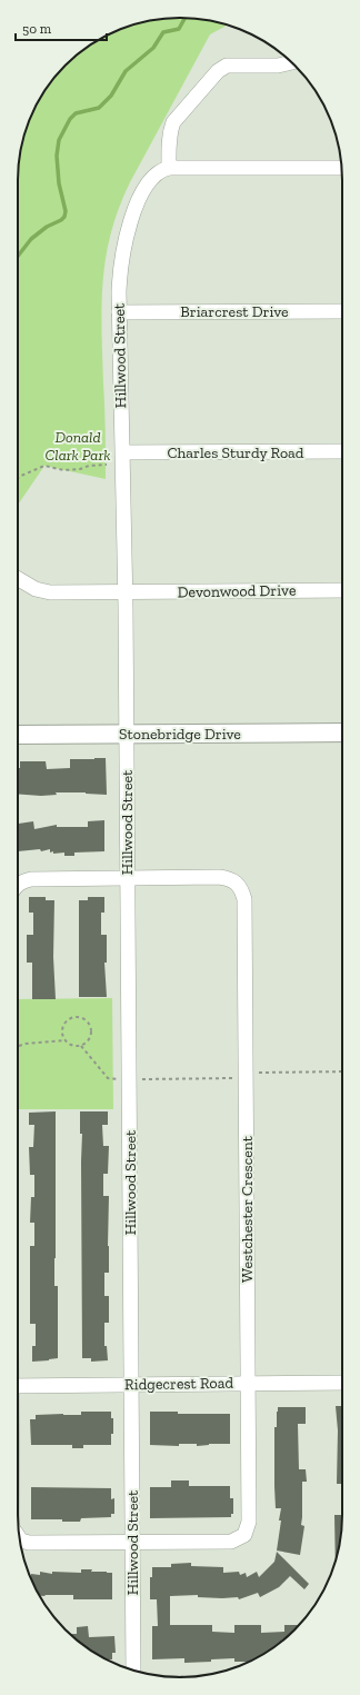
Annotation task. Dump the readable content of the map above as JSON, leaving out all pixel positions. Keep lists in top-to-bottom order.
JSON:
{
  "streets": {
    "street": [
      "Briarcrest Drive",
      "Hillwood Street",
      "Charles Sturdy Road",
      "Devonwood Drive",
      "Stonebridge Drive",
      "Westchester Crescent",
      "Ridgecrest Road"
    ]
  },
  "crossings": [
    ["Briarcrest Drive", "Hillwood Street"],
    ["Hillwood Street", "Charles Sturdy Road"],
    ["Hillwood Street", "Devonwood Drive"],
    ["Hillwood Street", "Stonebridge Drive"],
    ["Hillwood Street", "Westchester Crescent"],
    ["Hillwood Street", "Ridgecrest Road"],
    ["Westchester Crescent", "Ridgecrest Road"]
  ],
  "parks": ["Donald Clark Park"],
  "scale_bar": "50 m"
}
